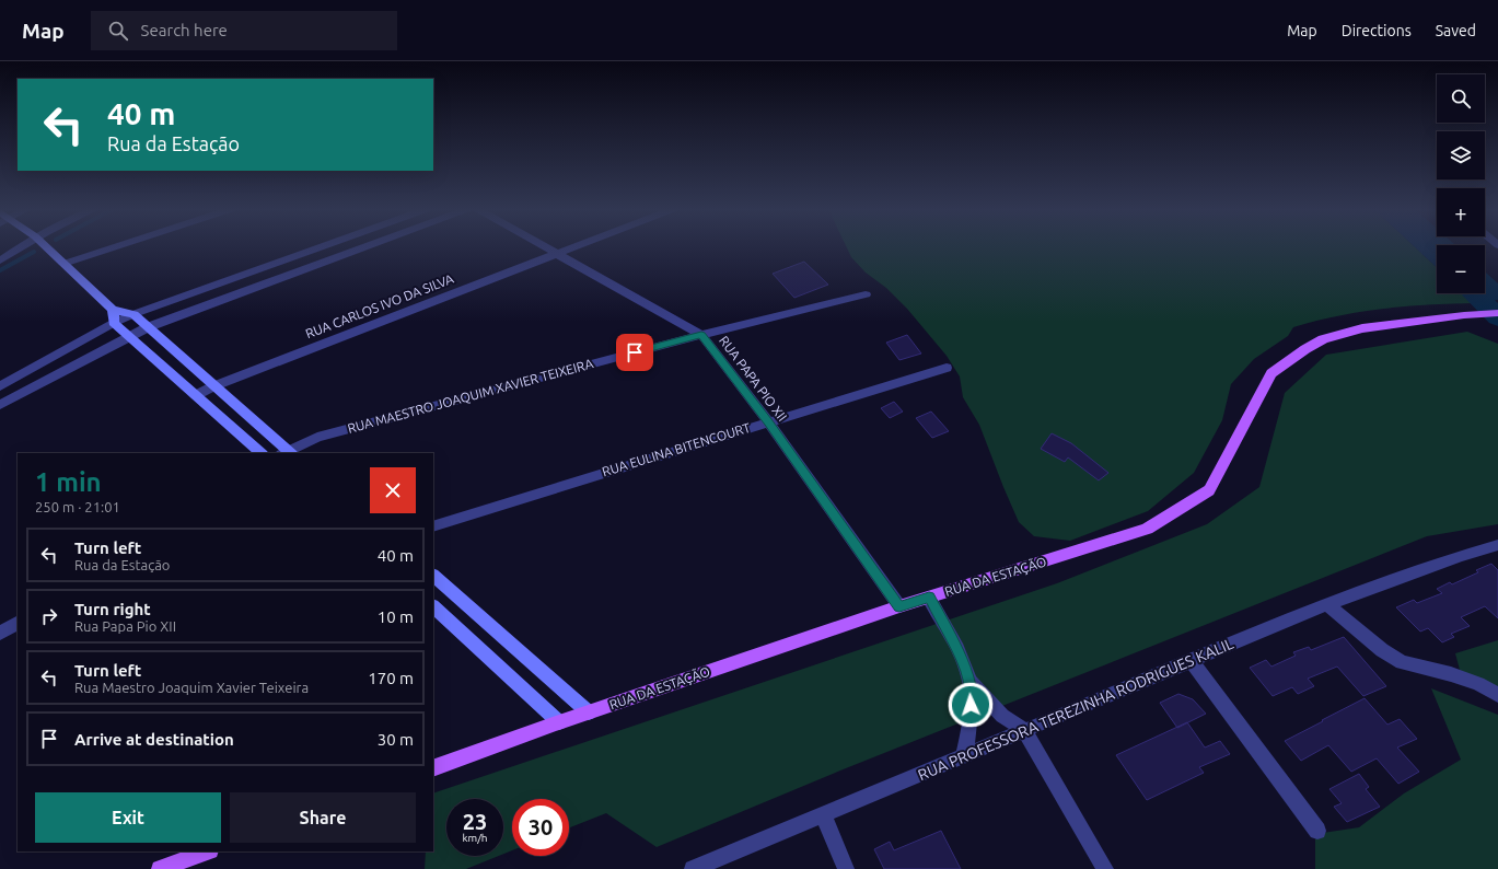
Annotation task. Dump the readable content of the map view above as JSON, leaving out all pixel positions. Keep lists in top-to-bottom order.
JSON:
{
  "streets": {
    "main road": ["RUA DA ESTAÇÃO"],
    "street": [
      "RUA CARLOS IVO DA SILVA",
      "RUA PAPA PIO XII",
      "RUA MAESTRO JOAQUIM XAVIER TEIXEIRA",
      "RUA EULINA BITENCOURT",
      "RUA PROFESSORA TEREZINHA RODRIGUES KALIL"
    ]
  },
  "crossings": [
    ["RUA CARLOS IVO DA SILVA", "RUA PAPA PIO XII"],
    ["RUA PAPA PIO XII", "RUA MAESTRO JOAQUIM XAVIER TEIXEIRA"],
    ["RUA PAPA PIO XII", "RUA EULINA BITENCOURT"],
    ["RUA PAPA PIO XII", "RUA DA ESTAÇÃO"]
  ],
  "page": {
    "header": "Map",
    "search": "Search here",
    "nav": ["Map", "Directions", "Saved"],
    "map_buttons": ["+", "−"],
    "turn": ["40 m", "Rua da Estação"],
    "heading": ["1 min", "250 m · 21:01"],
    "list": [
      {
        "name": "Turn left",
        "note": "Rua da Estação",
        "value": "40 m"
      },
      {
        "name": "Turn right",
        "note": "Rua Papa Pio XII",
        "value": "10 m"
      },
      {
        "name": "Turn left",
        "note": "Rua Maestro Joaquim Xavier Teixeira",
        "value": "170 m"
      },
      {
        "name": "Arrive at destination",
        "value": "30 m"
      }
    ],
    "buttons": ["Exit", "Share"],
    "speed": "23 km/h",
    "limit": "30"
  }
}
